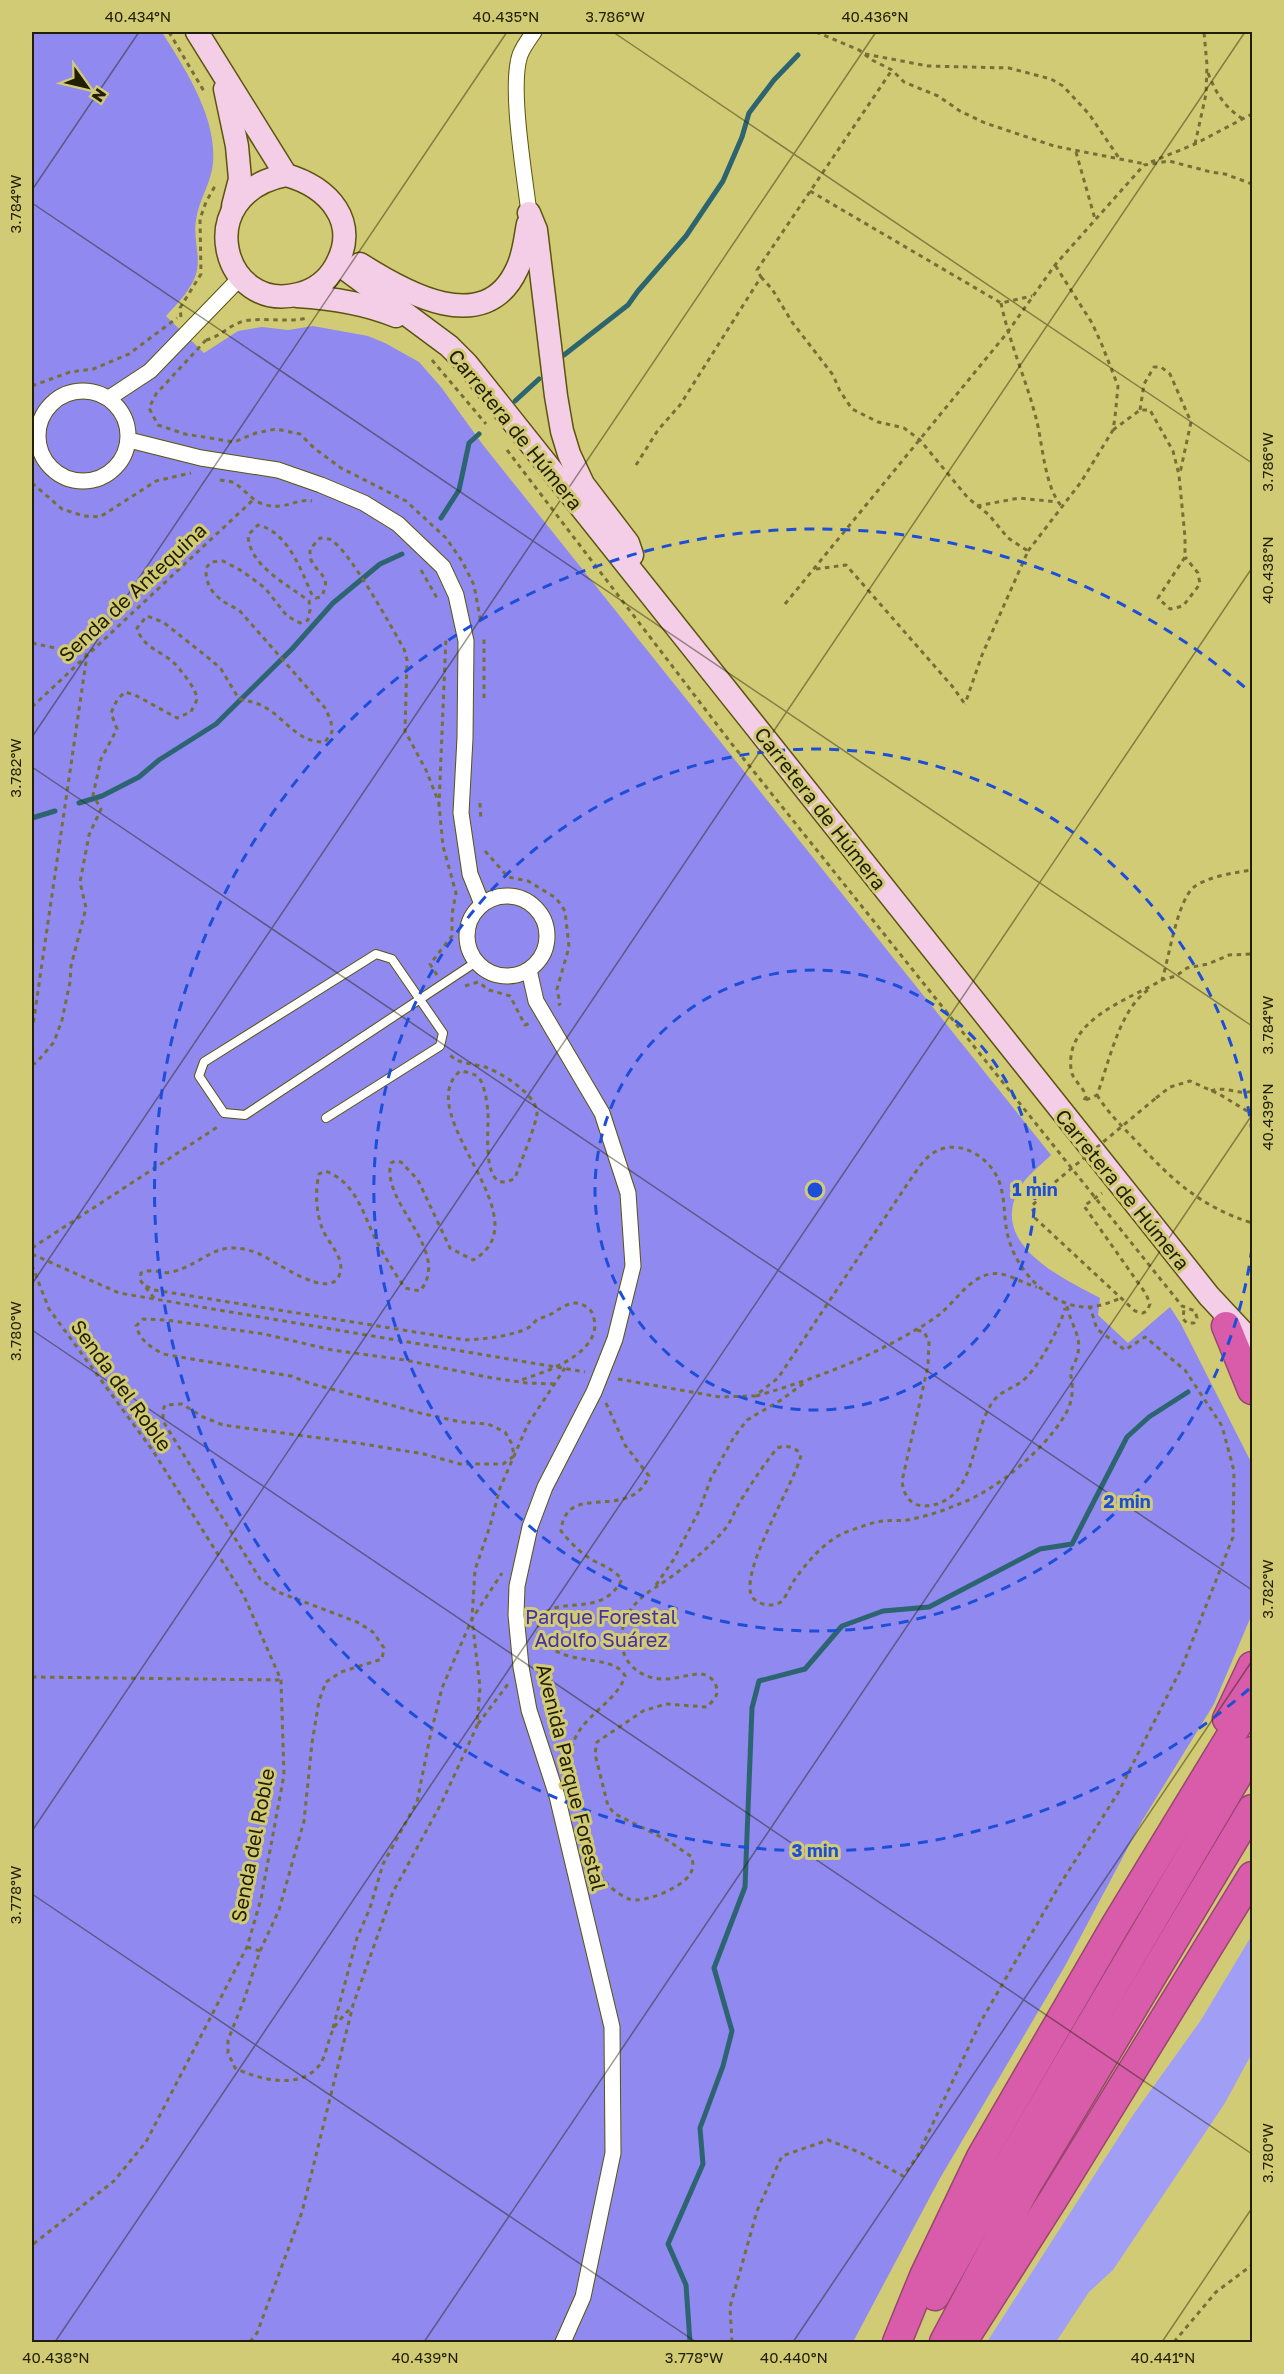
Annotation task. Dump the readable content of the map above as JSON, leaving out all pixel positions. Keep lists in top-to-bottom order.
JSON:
{
  "streets": {
    "main road": ["Carretera de Húmera"],
    "street": ["Avenida Parque Forestal"],
    "path": ["Senda de Antequina", "Senda del Roble"]
  },
  "parks": ["Parque Forestal Adolfo Suárez"],
  "north": "bottom right",
  "coordinates": [
    "40.434°N",
    "40.435°N",
    "3.786°W",
    "40.436°N",
    "3.784°W",
    "40.438°N",
    "3.782°W",
    "40.439°N",
    "3.780°W",
    "3.778°W",
    "40.440°N",
    "40.441°N"
  ],
  "rings": ["1 min", "2 min", "3 min"]
}
